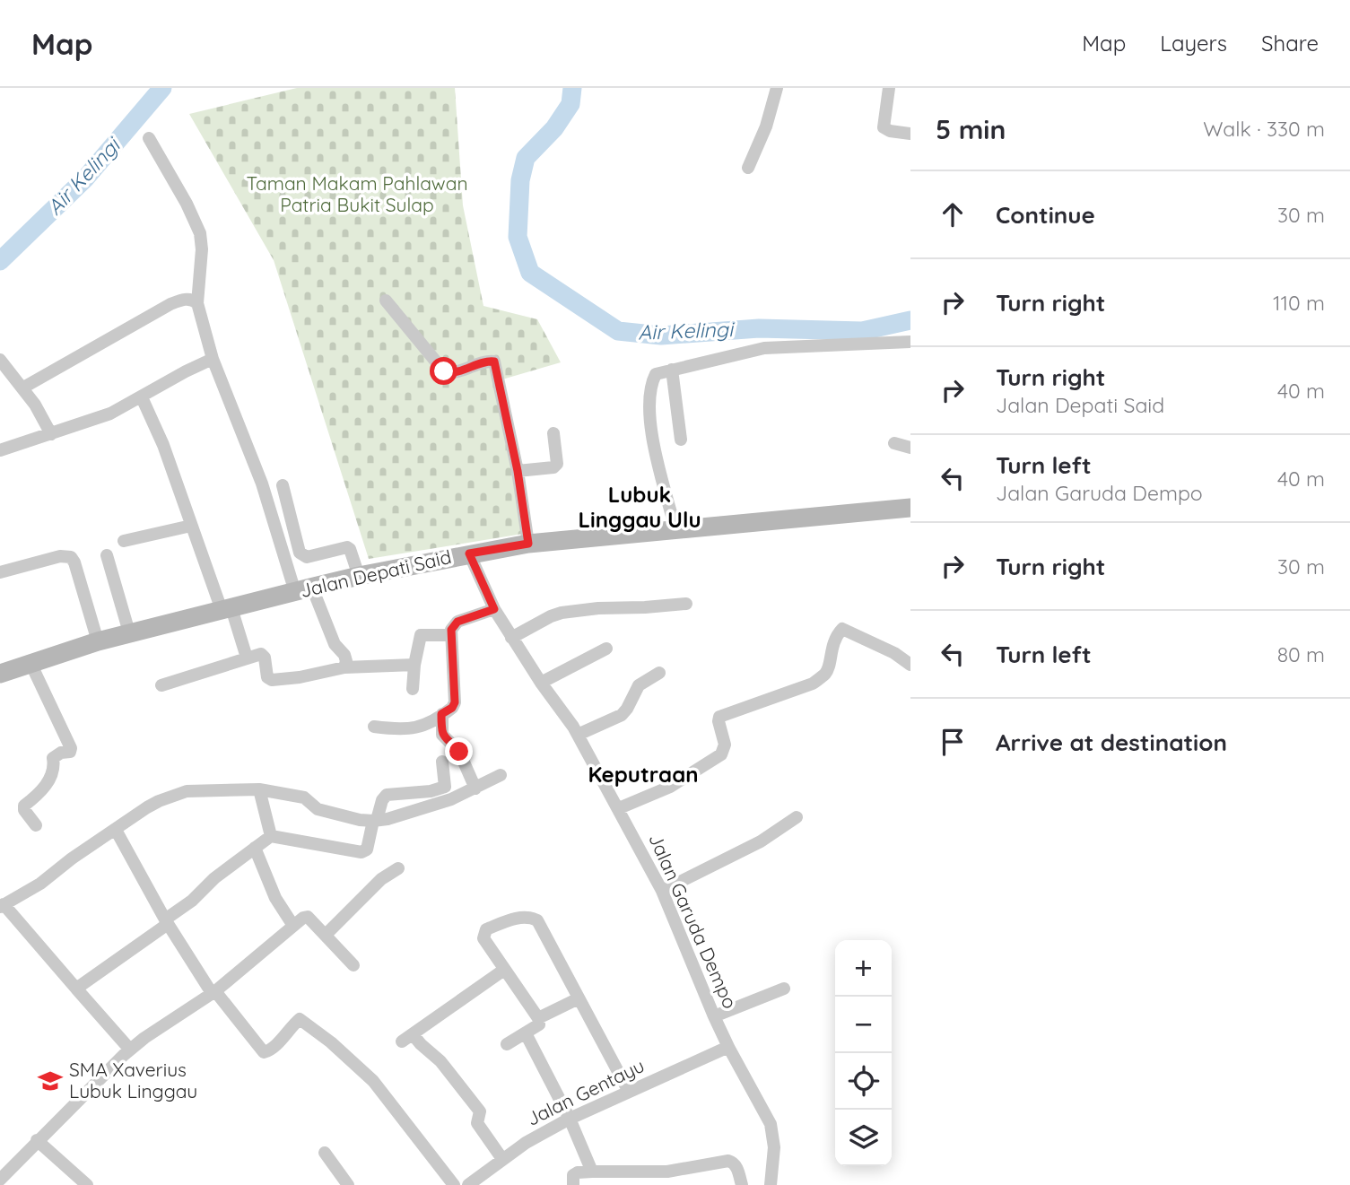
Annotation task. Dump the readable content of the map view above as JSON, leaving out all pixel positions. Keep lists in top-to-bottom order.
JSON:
{
  "streets": {
    "main road": ["Jalan Depati Said"],
    "street": ["Jalan Garuda Dempo", "Jalan Gentayu"]
  },
  "crossings": [
    ["Jalan Depati Said", "Jalan Garuda Dempo"],
    ["Jalan Garuda Dempo", "Jalan Gentayu"]
  ],
  "districts": ["Lubuk Linggau Ulu", "Keputraan"],
  "water": ["Air Kelingi"],
  "parks": ["Taman Makam Pahlawan Patria Bukit Sulap"],
  "places": {
    "school or university": ["SMA Xaverius Lubuk Linggau"]
  },
  "page": {
    "header": "Map",
    "nav": ["Map", "Layers", "Share"],
    "heading": ["5 min", "Walk · 330 m"],
    "list": [
      ["Continue", "30 m"],
      ["Turn right", "110 m"],
      ["Turn right", "Jalan Depati Said", "40 m"],
      ["Turn left", "Jalan Garuda Dempo", "40 m"],
      ["Turn right", "30 m"],
      ["Turn left", "80 m"],
      "Arrive at destination"
    ],
    "map_buttons": ["+", "−"]
  }
}
